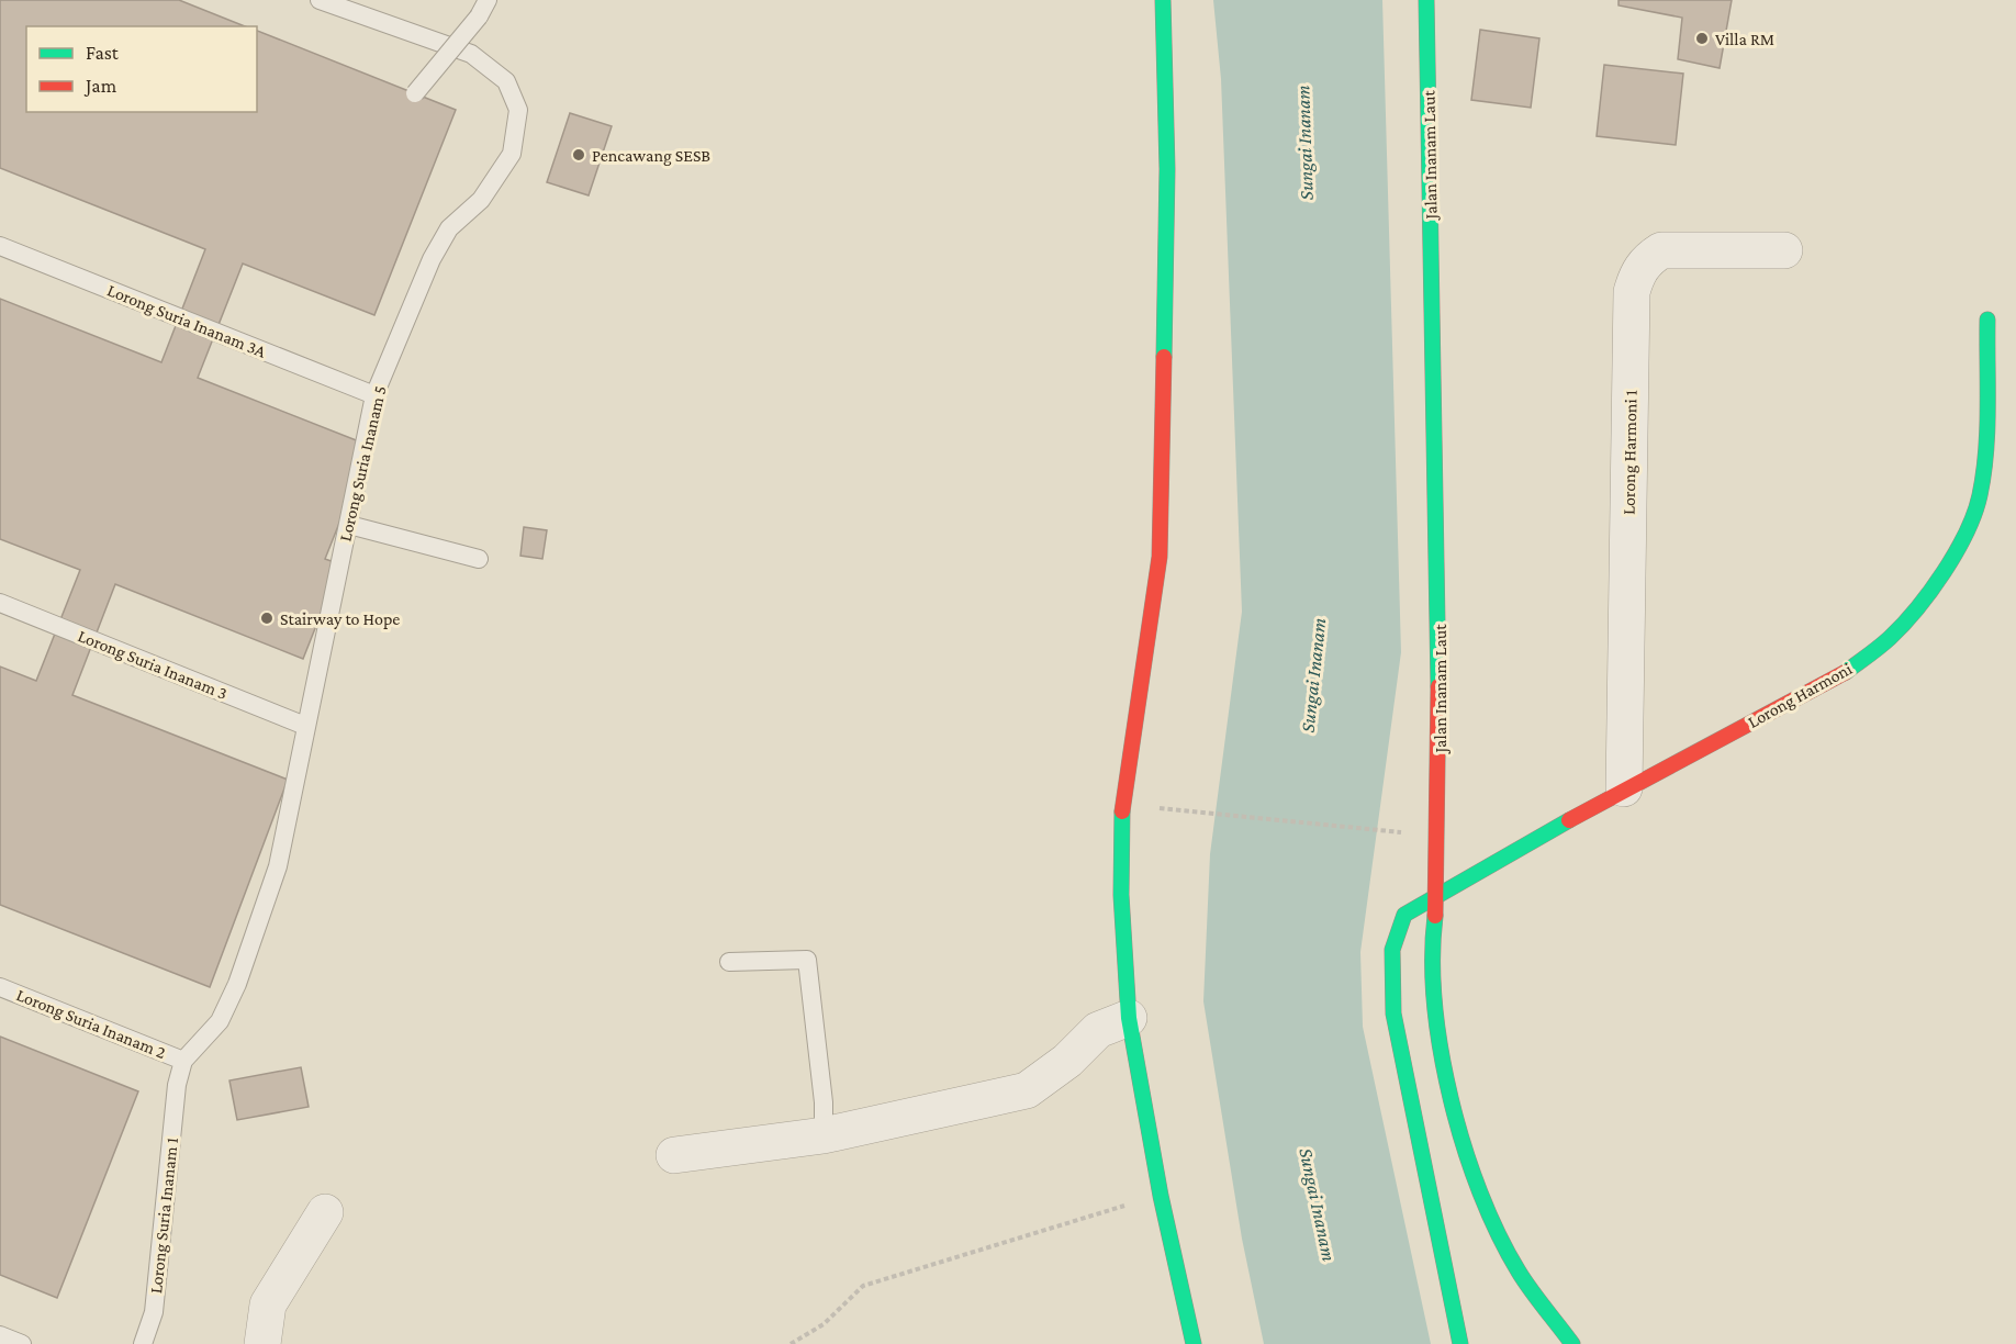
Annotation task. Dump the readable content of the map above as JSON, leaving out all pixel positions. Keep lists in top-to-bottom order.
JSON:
{
  "streets": {
    "street": ["Jalan Inanam Laut", "Lorong Harmoni 1", "Lorong Harmoni"],
    "lane": [
      "Lorong Suria Inanam 3A",
      "Lorong Suria Inanam 5",
      "Lorong Suria Inanam 3",
      "Lorong Suria Inanam 2",
      "Lorong Suria Inanam 1"
    ]
  },
  "crossings": [
    ["Jalan Inanam Laut", "Lorong Harmoni"],
    ["Lorong Suria Inanam 3A", "Lorong Suria Inanam 5"],
    ["Lorong Harmoni 1", "Lorong Harmoni"],
    ["Lorong Suria Inanam 5", "Lorong Suria Inanam 3"],
    ["Lorong Suria Inanam 5", "Lorong Suria Inanam 2"],
    ["Lorong Suria Inanam 5", "Lorong Suria Inanam 1"],
    ["Lorong Suria Inanam 2", "Lorong Suria Inanam 1"]
  ],
  "water": ["Sungai Inanam"],
  "places": ["Villa RM", "Pencawang SESB", "Stairway to Hope"],
  "legend": ["Fast", "Jam"]
}
